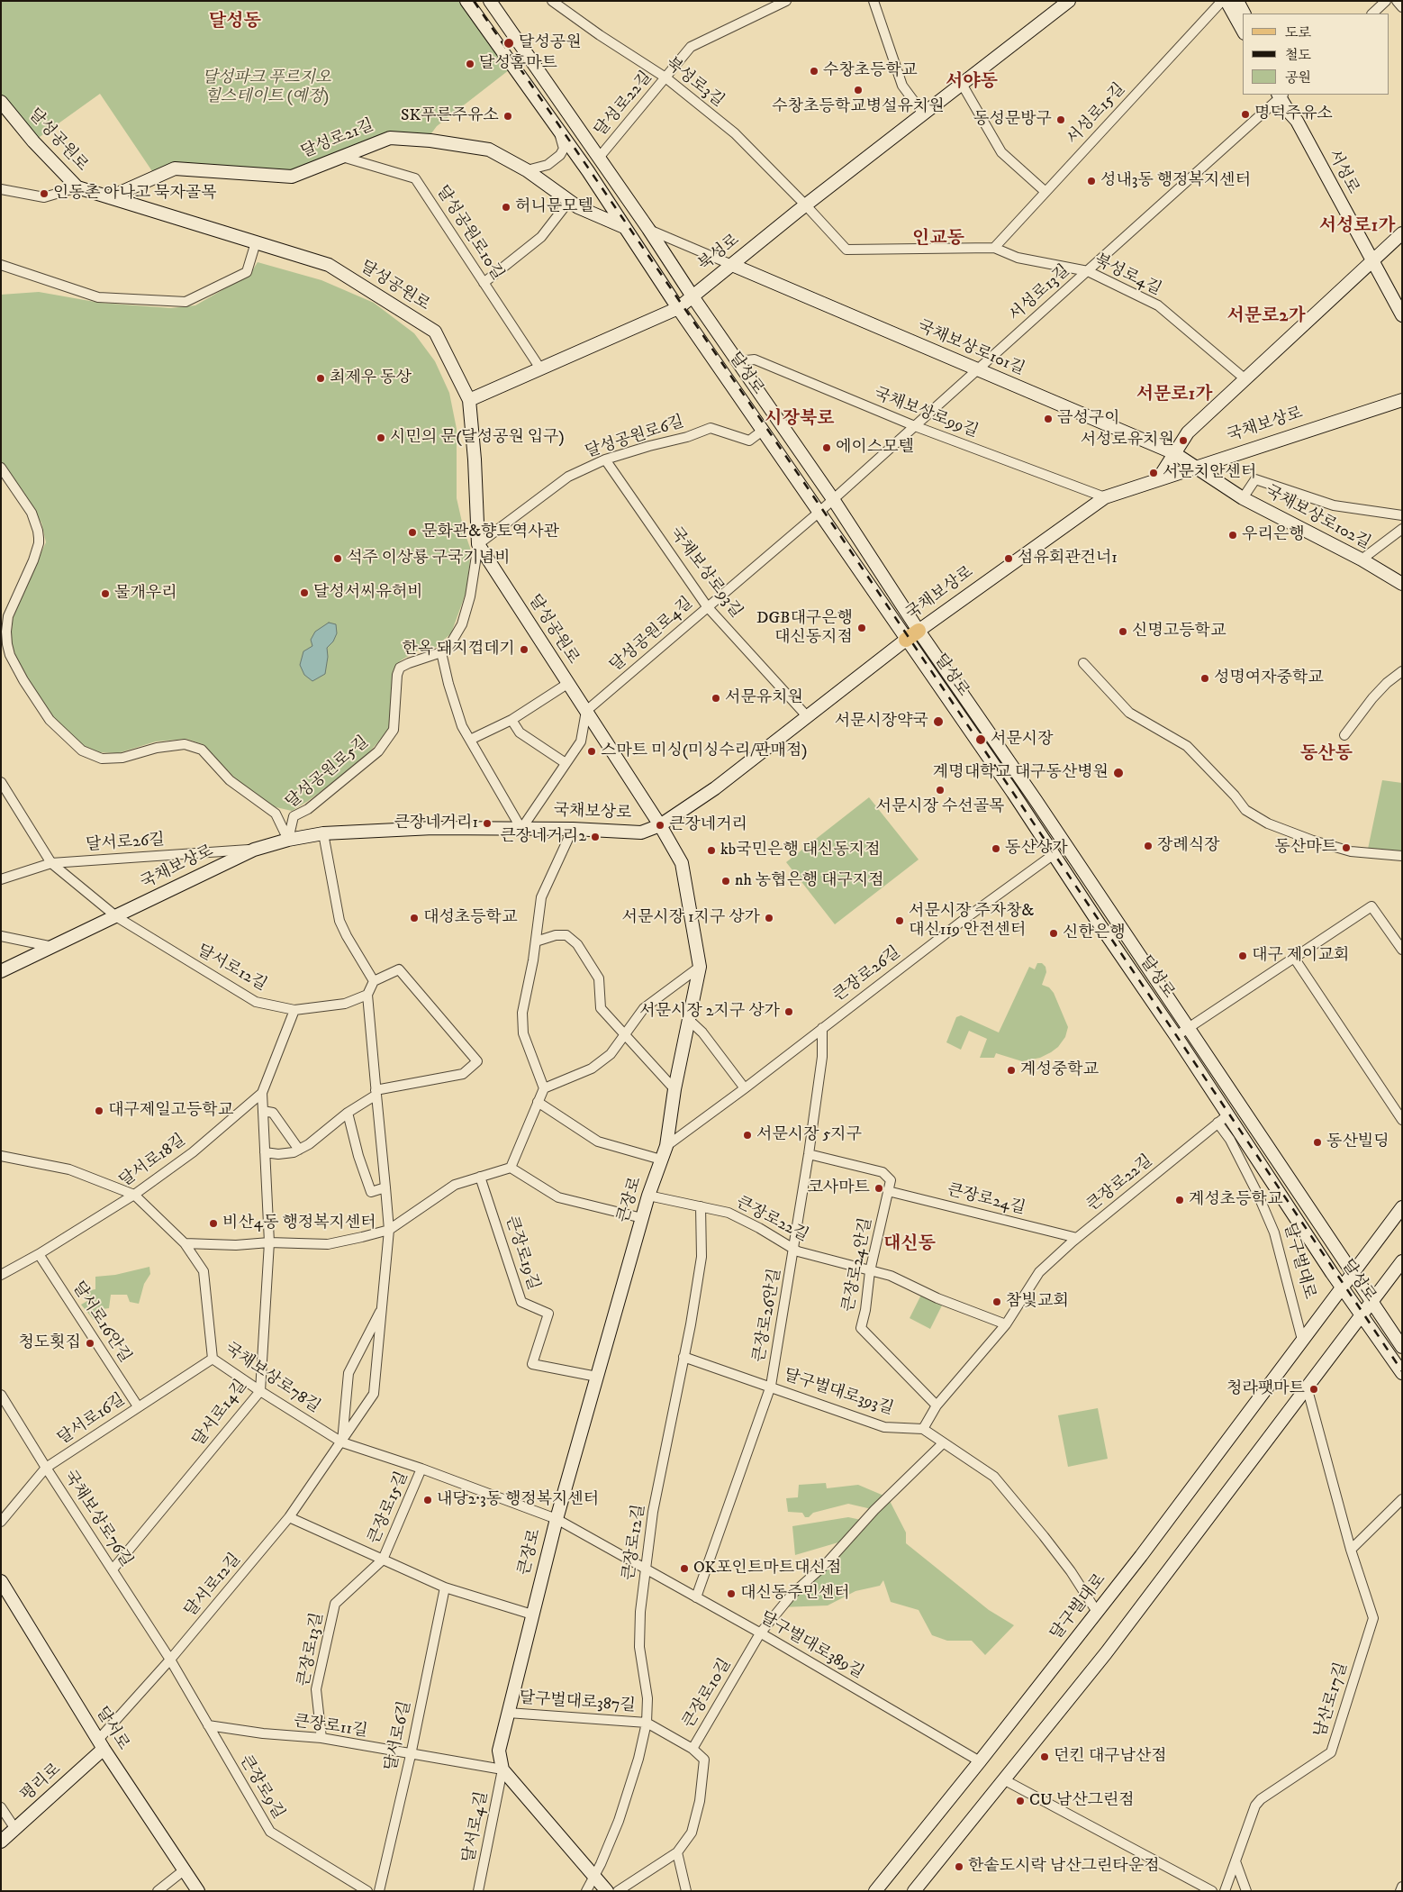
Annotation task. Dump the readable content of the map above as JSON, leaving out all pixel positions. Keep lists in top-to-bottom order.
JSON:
{
  "streets": {
    "main road": [
      "달성로21길",
      "달성공원로",
      "서성로",
      "북성로",
      "국채보상로101길",
      "달성로",
      "국채보상로",
      "국채보상로102길",
      "큰장로",
      "달구벌대로",
      "달서로",
      "평리로"
    ],
    "street": [
      "북성로3길",
      "달성로22길",
      "서성로15길",
      "달성공원로10길",
      "북성로4길",
      "서성로13길",
      "국채보상로99길",
      "달성공원로6길",
      "국채보상로93길",
      "달성공원로4길",
      "달성공원로5길",
      "달서로26길",
      "달서로12길",
      "큰장로26길",
      "달서로18길",
      "큰장로22길",
      "큰장로24길",
      "큰장로19길",
      "큰장로24안길",
      "큰장로26안길",
      "달서로16안길",
      "국채보상로78길",
      "달구벌대로393길",
      "달서로14길",
      "달서로16길",
      "큰장로15길",
      "국채보상로76길",
      "큰장로12길",
      "달구벌대로389길",
      "큰장로13길",
      "큰장로10길",
      "남산로17길",
      "달구벌대로387길",
      "큰장로11길",
      "달서로6길",
      "큰장로9길",
      "달서로4길"
    ]
  },
  "crossings": [
    ["북성로3길", "달성로22길"],
    ["북성로3길", "북성로"],
    ["북성로3길", "북성로4길"],
    ["서성로15길", "북성로4길"],
    ["달성로21길", "달성공원로"],
    ["달성로21길", "달성공원로10길"],
    ["달성로21길", "달성로"],
    ["달성공원로", "북성로"],
    ["달성공원로", "국채보상로"],
    ["달성공원로", "달성공원로6길"],
    ["달성공원로", "달성공원로4길"],
    ["달성공원로", "큰장로"],
    ["서성로", "서성로13길"],
    ["달성공원로10길", "북성로"],
    ["북성로", "북성로4길"],
    ["북성로", "국채보상로101길"],
    ["북성로", "달성로"],
    ["북성로4길", "서성로13길"],
    ["서성로13길", "국채보상로101길"],
    ["서성로13길", "달성로"],
    ["서성로13길", "국채보상로99길"],
    ["서성로13길", "달성공원로4길"],
    ["국채보상로101길", "국채보상로"],
    ["국채보상로101길", "국채보상로102길"],
    ["달성로", "국채보상로"],
    ["달성로", "달성공원로6길"],
    ["달성로", "달성공원로4길"],
    ["달성로", "큰장로26길"],
    ["달성로", "큰장로22길"],
    ["달성로", "달구벌대로"],
    ["국채보상로99길", "국채보상로"],
    ["국채보상로", "국채보상로102길"],
    ["국채보상로", "국채보상로93길"],
    ["국채보상로", "달성공원로5길"],
    ["국채보상로", "달서로26길"],
    ["국채보상로", "달서로12길"],
    ["국채보상로", "큰장로"],
    ["달성공원로6길", "국채보상로93길"],
    ["국채보상로93길", "달성공원로4길"],
    ["달서로26길", "달서로12길"],
    ["달서로12길", "달서로18길"],
    ["달서로12길", "국채보상로78길"],
    ["달서로12길", "큰장로15길"],
    ["달서로12길", "국채보상로76길"],
    ["달서로12길", "달서로"],
    ["달서로12길", "평리로"],
    ["달서로12길", "큰장로9길"],
    ["큰장로26길", "큰장로"],
    ["큰장로26길", "큰장로26안길"],
    ["달서로18길", "달서로16안길"],
    ["달서로18길", "국채보상로78길"],
    ["달서로18길", "달서로14길"],
    ["큰장로22길", "큰장로"],
    ["큰장로22길", "큰장로24길"],
    ["큰장로22길", "달구벌대로"],
    ["큰장로22길", "큰장로24안길"],
    ["큰장로22길", "큰장로26안길"],
    ["큰장로22길", "달구벌대로393길"],
    ["큰장로22길", "큰장로12길"],
    ["큰장로", "큰장로19길"],
    ["큰장로", "큰장로15길"],
    ["큰장로", "달구벌대로389길"],
    ["큰장로", "달구벌대로387길"],
    ["큰장로", "큰장로11길"],
    ["큰장로", "달서로4길"],
    ["큰장로24길", "큰장로24안길"],
    ["달구벌대로", "달구벌대로389길"],
    ["큰장로24안길", "큰장로26안길"],
    ["큰장로26안길", "달구벌대로393길"],
    ["큰장로26안길", "달구벌대로389길"],
    ["달서로16안길", "달서로16길"],
    ["국채보상로78길", "달서로14길"],
    ["국채보상로78길", "달서로16길"],
    ["국채보상로78길", "큰장로15길"],
    ["달구벌대로393길", "큰장로12길"],
    ["달서로14길", "국채보상로76길"],
    ["달서로16길", "국채보상로76길"],
    ["큰장로15길", "달구벌대로389길"],
    ["큰장로15길", "큰장로13길"],
    ["국채보상로76길", "큰장로9길"],
    ["큰장로12길", "달구벌대로389길"],
    ["큰장로12길", "달구벌대로387길"],
    ["달구벌대로389길", "큰장로10길"],
    ["큰장로13길", "큰장로11길"],
    ["큰장로10길", "달구벌대로387길"],
    ["큰장로11길", "달서로6길"],
    ["큰장로11길", "큰장로9길"],
    ["큰장로11길", "달서로4길"],
    ["달서로", "평리로"]
  ],
  "districts": [
    "달성동",
    "서야동",
    "서성로1가",
    "인교동",
    "서문로2가",
    "서문로1가",
    "시장북로",
    "동산동",
    "대신동"
  ],
  "parks": ["달성파크 푸르지오 힐스테이트 (예정)"],
  "places": [
    "달성공원",
    "달성홈마트",
    "수창초등학교",
    "수창초등학교병설유치원",
    "명덕주유소",
    "SK푸른주유소",
    "동성문방구",
    "성내3동 행정복지센터",
    "인동촌 아나고 묵자골목",
    "허니문모텔",
    "최제우 동상",
    "금성구이",
    "시민의 문(달성공원 입구)",
    "서성로유치원",
    "에이스모텔",
    "서문치안센터",
    "문화관&향토역사관",
    "우리은행",
    "석주 이상룡 구국기념비",
    "섬유회관건너1",
    "달성서씨유허비",
    "물개우리",
    "DGB대구은행 대신동지점",
    "신명고등학교",
    "한옥 돼지껍데기",
    "성명여자중학교",
    "서문유치원",
    "서문시장약국",
    "서문시장",
    "스마트 미싱(미싱수리/판매점)",
    "계명대학교 대구동산병원",
    "서문시장 수선골목",
    "큰장네거리1",
    "큰장네거리",
    "큰장네거리2",
    "장례식장",
    "동산마트",
    "동산상가",
    "kb국민은행 대신동지점",
    "nh 농협은행 대구지점",
    "대성초등학교",
    "서문시장 1지구 상가",
    "서문시장 주자창& 대신119 안전센터",
    "신한은행",
    "대구 제이교회",
    "서문시장 2지구 상가",
    "계성중학교",
    "대구제일고등학교",
    "서문시장 5지구",
    "동산빌딩",
    "코사마트",
    "계성초등학교",
    "비산4동 행정복지센터",
    "참빛교회",
    "청도횟집",
    "청라팻마트",
    "내당2·3동 행정복지센터",
    "OK포인트마트대신점",
    "대신동주민센터",
    "던킨 대구남산점",
    "CU 남산그린점",
    "한솥도시락 남산그린타운점"
  ],
  "legend": ["도로", "철도", "공원"]
}
